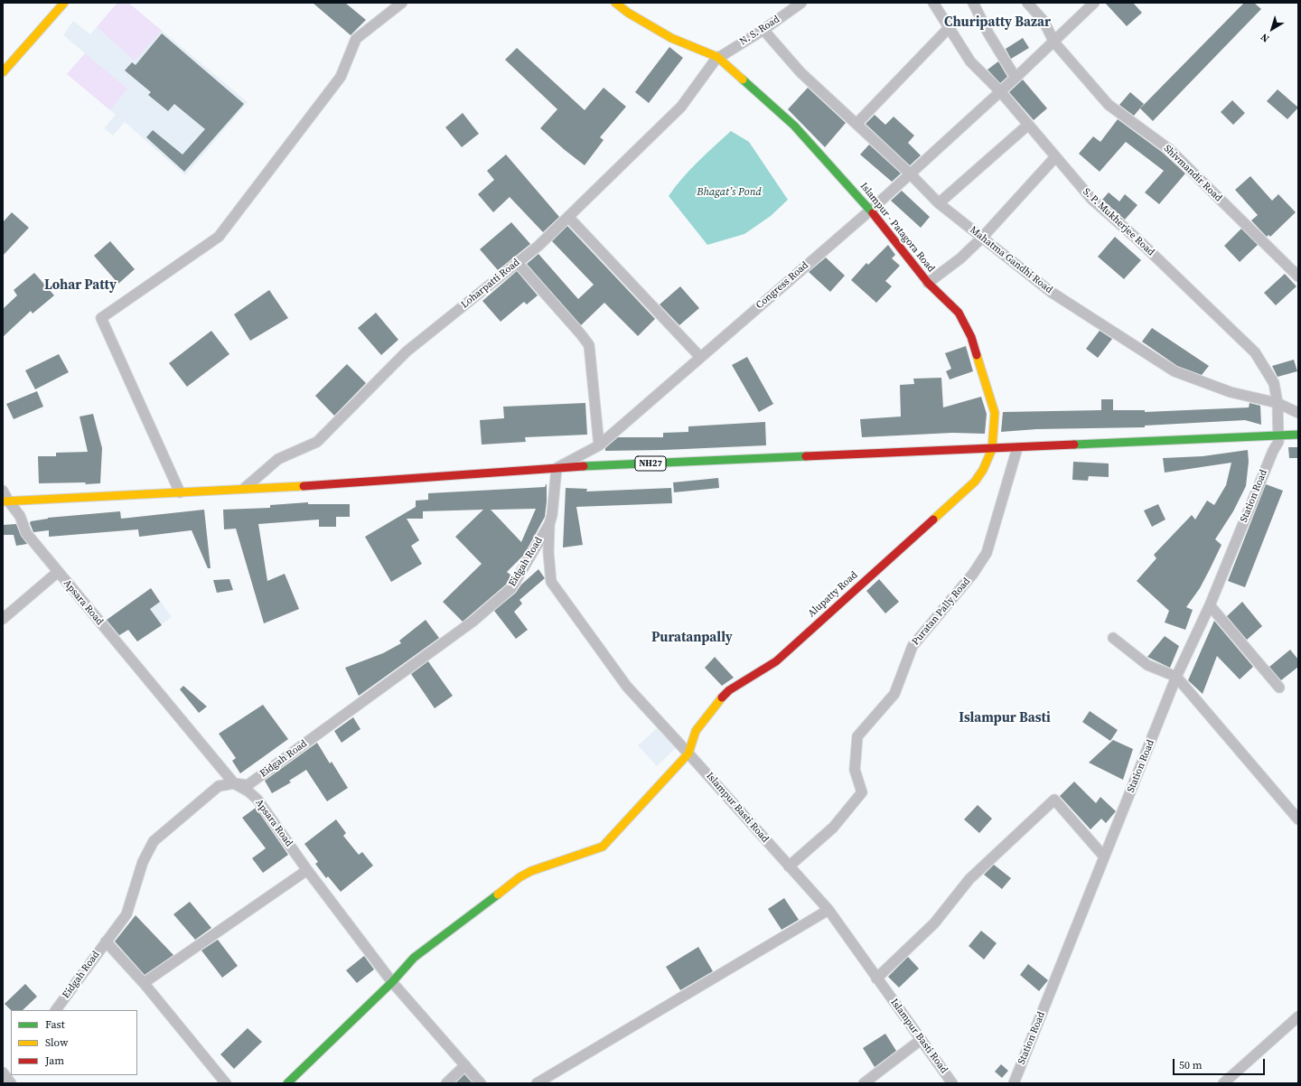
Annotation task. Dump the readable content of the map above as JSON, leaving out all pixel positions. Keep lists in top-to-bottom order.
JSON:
{
  "streets": {
    "street": [
      "N. S. Road",
      "Shivmandir Road",
      "S. P. Mukherjee Road",
      "Islampur - Patagora Road",
      "Mahatma Gandhi Road",
      "Loharpatti Road",
      "Congress Road",
      "NH27",
      "Station Road",
      "Eidgah Road",
      "Alupatty Road",
      "Apsara Road",
      "Puratan Pally Road",
      "Islampur Basti Road"
    ]
  },
  "crossings": [
    ["N. S. Road", "Islampur - Patagora Road"],
    ["N. S. Road", "Mahatma Gandhi Road"],
    ["N. S. Road", "Loharpatti Road"],
    ["Shivmandir Road", "Congress Road"],
    ["S. P. Mukherjee Road", "Mahatma Gandhi Road"],
    ["S. P. Mukherjee Road", "Congress Road"],
    ["Islampur - Patagora Road", "Loharpatti Road"],
    ["Islampur - Patagora Road", "Congress Road"],
    ["Islampur - Patagora Road", "NH27"],
    ["Islampur - Patagora Road", "Alupatty Road"],
    ["Mahatma Gandhi Road", "Congress Road"],
    ["Loharpatti Road", "NH27"],
    ["Congress Road", "NH27"],
    ["NH27", "Station Road"],
    ["NH27", "Alupatty Road"],
    ["NH27", "Apsara Road"],
    ["NH27", "Puratan Pally Road"],
    ["Eidgah Road", "Apsara Road"],
    ["Eidgah Road", "Islampur Basti Road"],
    ["Alupatty Road", "Islampur Basti Road"],
    ["Puratan Pally Road", "Islampur Basti Road"]
  ],
  "districts": [
    "Churipatty Bazar",
    "Lohar Patty",
    "Puratanpally",
    "Islampur Basti"
  ],
  "water": ["Bhagat’s Pond"],
  "legend": ["Fast", "Slow", "Jam"],
  "scale_bar": "50 m",
  "north": "bottom left"
}
